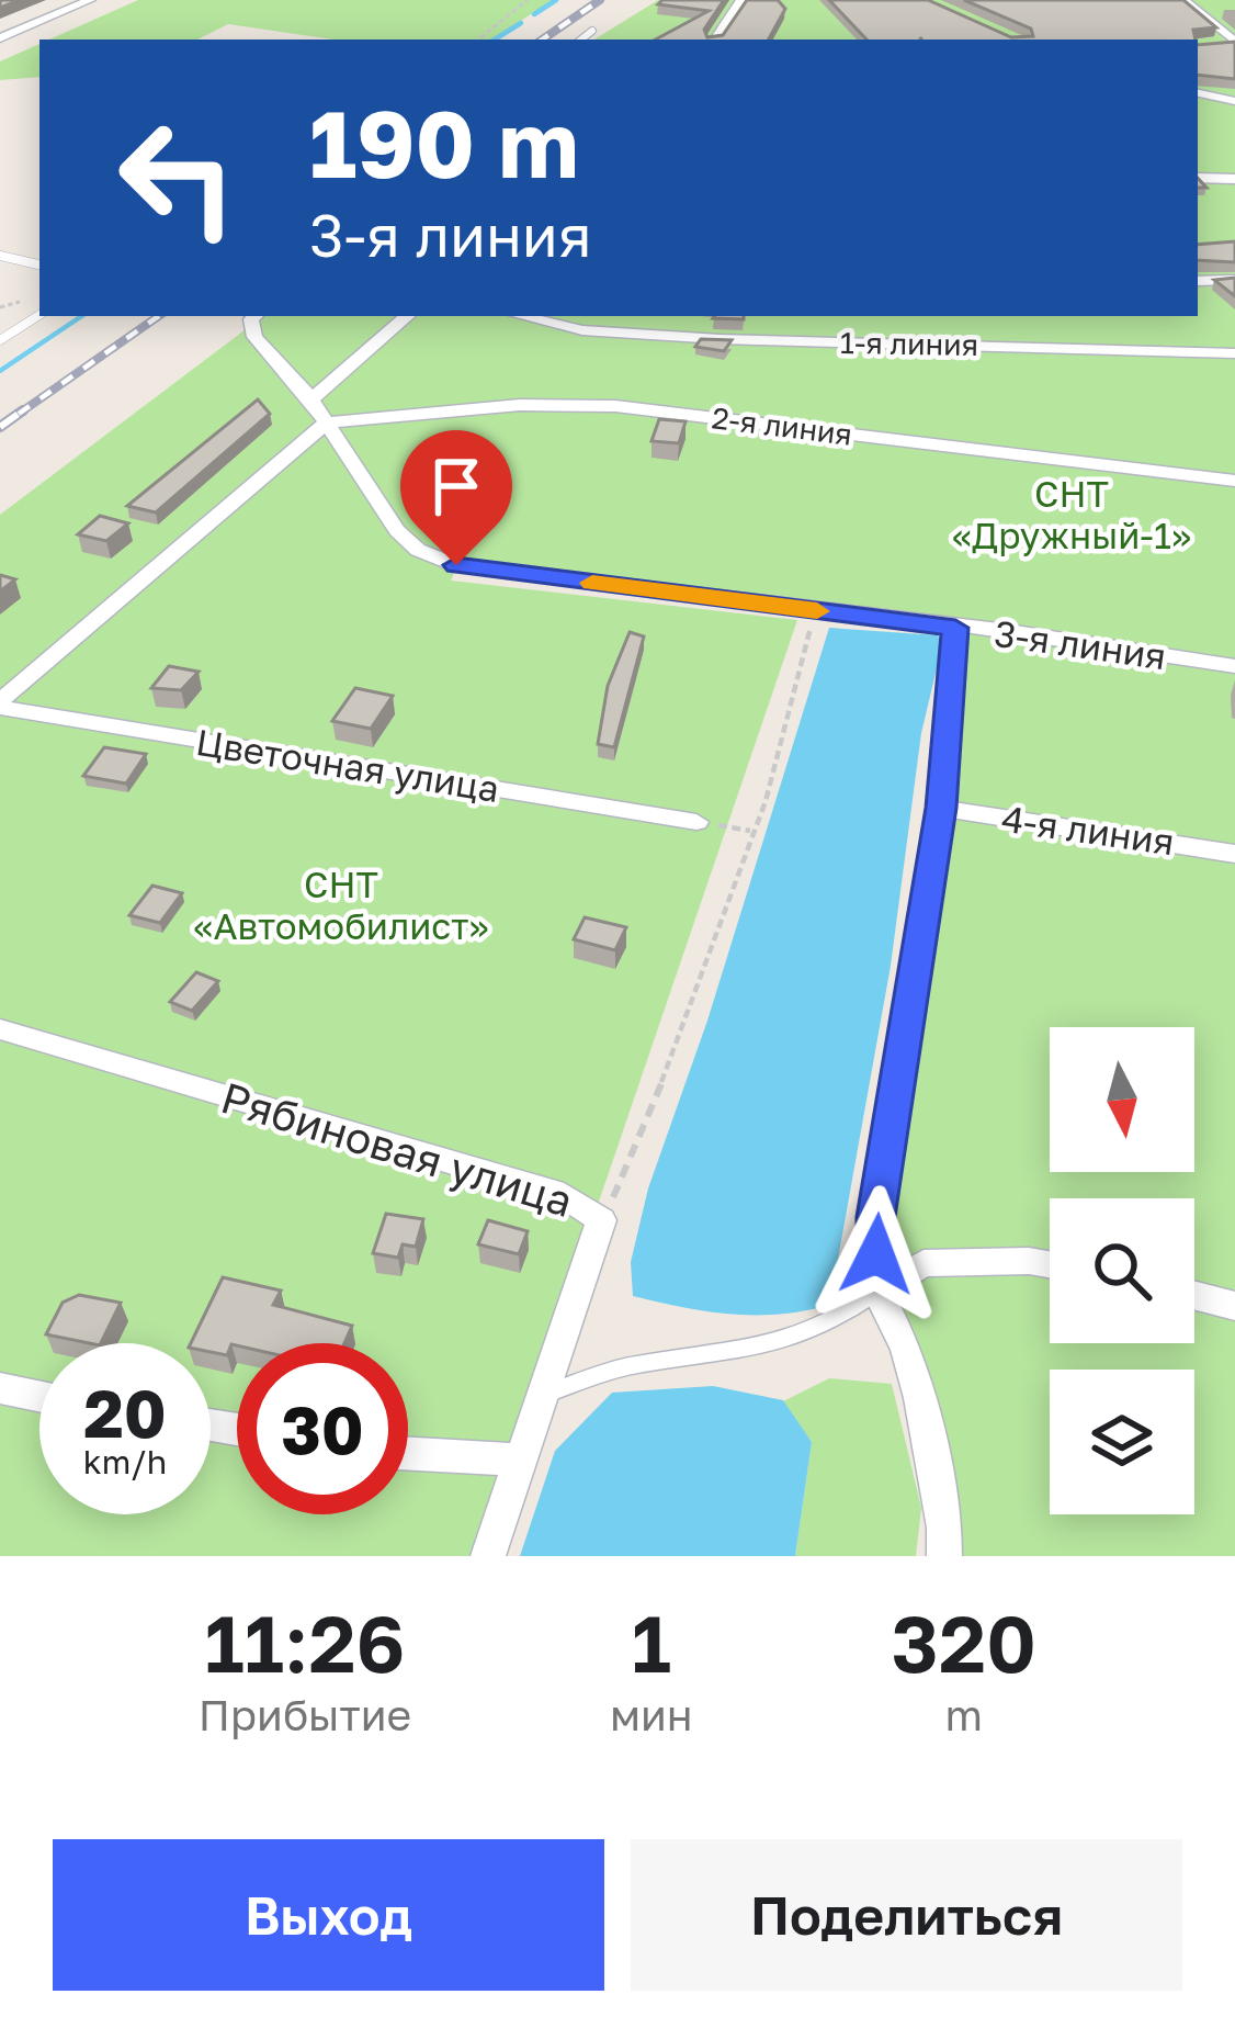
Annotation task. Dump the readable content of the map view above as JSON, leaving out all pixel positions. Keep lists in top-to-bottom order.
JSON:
{
  "streets": {
    "street": [
      "1-я линия",
      "2-я линия",
      "3-я линия",
      "Цветочная улица",
      "4-я линия",
      "Рябиновая улица"
    ]
  },
  "crossings": [
    ["2-я линия", "3-я линия"]
  ],
  "parks": ["СНТ «Дружный-1»", "СНТ «Автомобилист»"],
  "north": "bottom",
  "page": {
    "turn": ["190 m", "3-я линия"],
    "speed": "20 km/h",
    "limit": "30",
    "eta": [
      "11:26",
      "Прибытие",
      "1",
      "мин",
      "320",
      "m"
    ],
    "buttons": ["Выход", "Поделиться"]
  }
}
